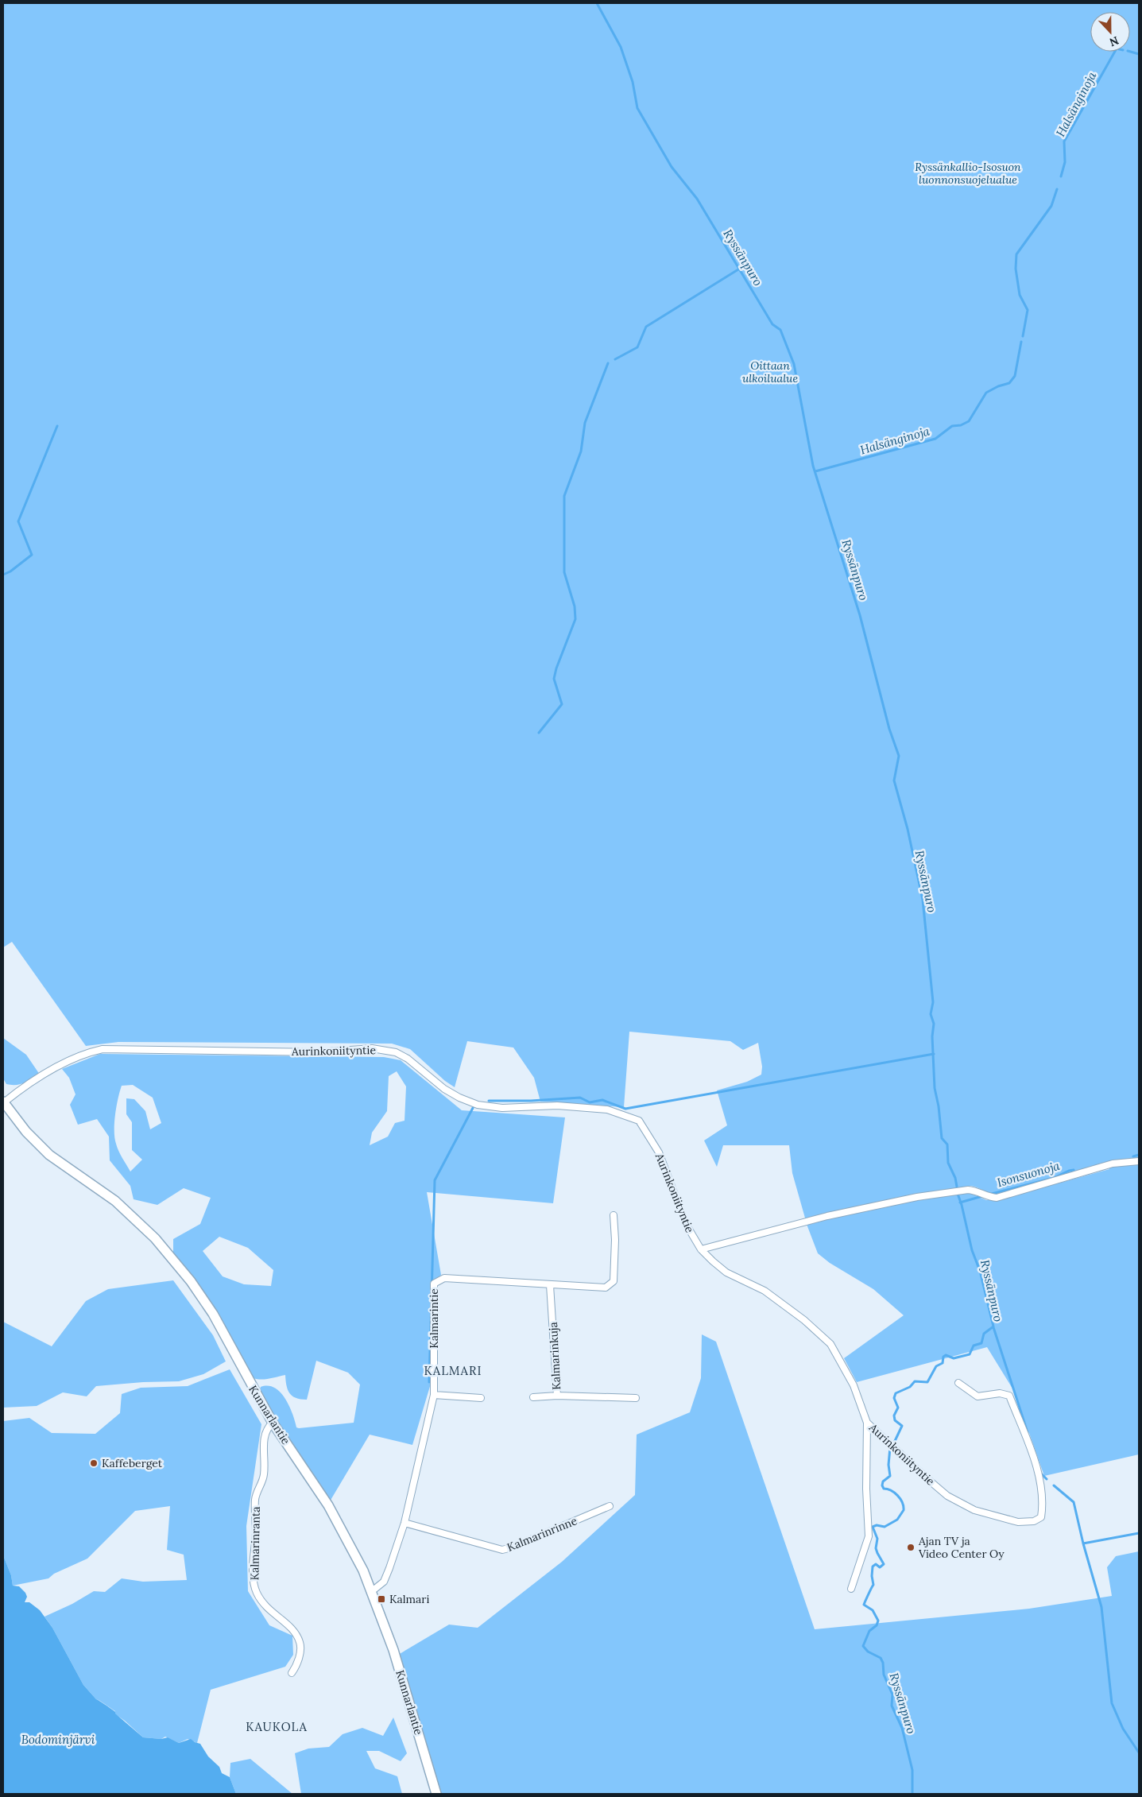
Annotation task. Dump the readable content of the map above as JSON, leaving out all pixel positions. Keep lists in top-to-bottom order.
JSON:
{
  "streets": {
    "main road": ["Kunnarlantie"],
    "street": [
      "Aurinkoniityntie",
      "Kalmarintie",
      "Kalmarinkuja",
      "Kalmarinrinne",
      "Kalmarinranta"
    ]
  },
  "crossings": [
    ["Aurinkoniityntie", "Kunnarlantie"],
    ["Kalmarintie", "Kalmarinkuja"],
    ["Kalmarintie", "Kunnarlantie"],
    ["Kalmarintie", "Kalmarinrinne"],
    ["Kunnarlantie", "Kalmarinranta"]
  ],
  "districts": ["KALMARI", "KAUKOLA"],
  "water": [
    "Halsänginoja",
    "Ryssänpuro",
    "Isonsuonoja",
    "Bodominjärvi"
  ],
  "parks": ["Ryssänkallio-Isosuon luonnonsuojelualue", "Oittaan ulkoilualue"],
  "places": {
    "other": ["Kaffeberget", "Ajan TV ja Video Center Oy"],
    "transit": ["Kalmari"]
  },
  "north": "bottom"
}
